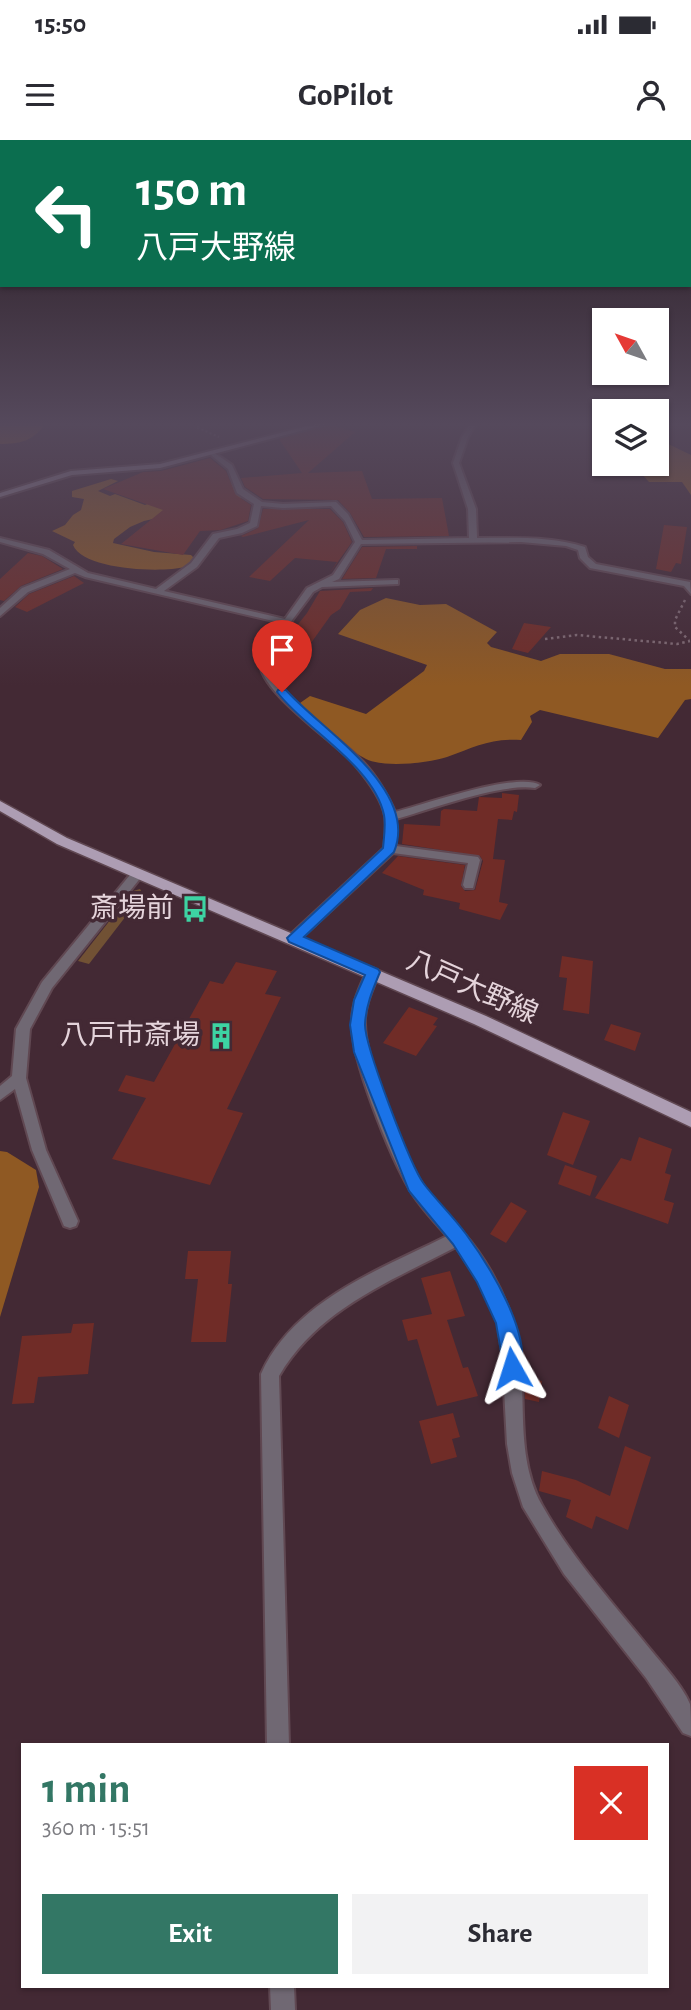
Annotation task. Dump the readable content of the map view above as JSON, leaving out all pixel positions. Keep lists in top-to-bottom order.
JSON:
{
  "streets": {
    "main road": ["八戸大野線"]
  },
  "places": {
    "bus stop": ["斎場前"],
    "building": ["八戸市斎場"]
  },
  "north": "top left",
  "page": {
    "status": "15:50",
    "header": "GoPilot",
    "turn": ["150 m", "八戸大野線"],
    "heading": ["1 min", "360 m · 15:51"],
    "buttons": ["Exit", "Share"]
  }
}
